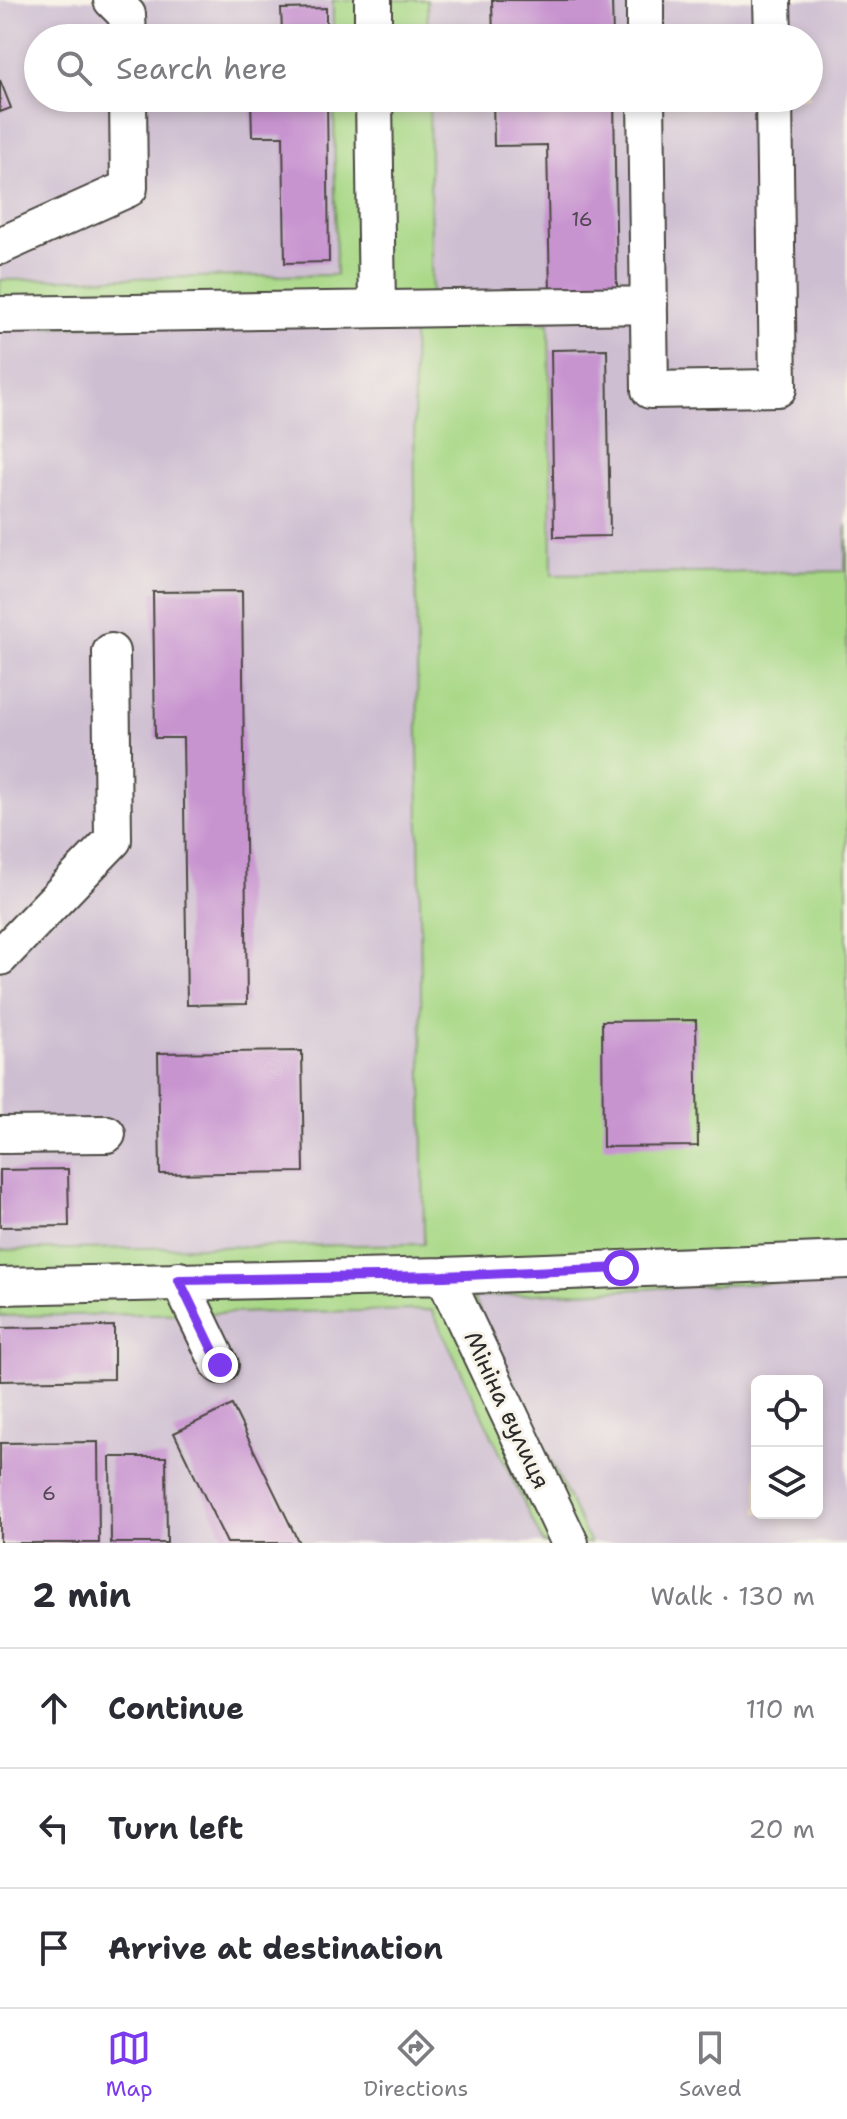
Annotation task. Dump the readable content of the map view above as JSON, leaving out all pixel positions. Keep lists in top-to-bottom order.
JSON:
{
  "streets": {
    "street": ["Мініна вулиця"]
  },
  "house_numbers": ["16", "6"],
  "page": {
    "search": "Search here",
    "heading": ["2 min", "Walk · 130 m"],
    "list": [
      ["Continue", "110 m"],
      ["Turn left", "20 m"],
      "Arrive at destination"
    ],
    "nav": ["Map", "Directions", "Saved"]
  }
}
